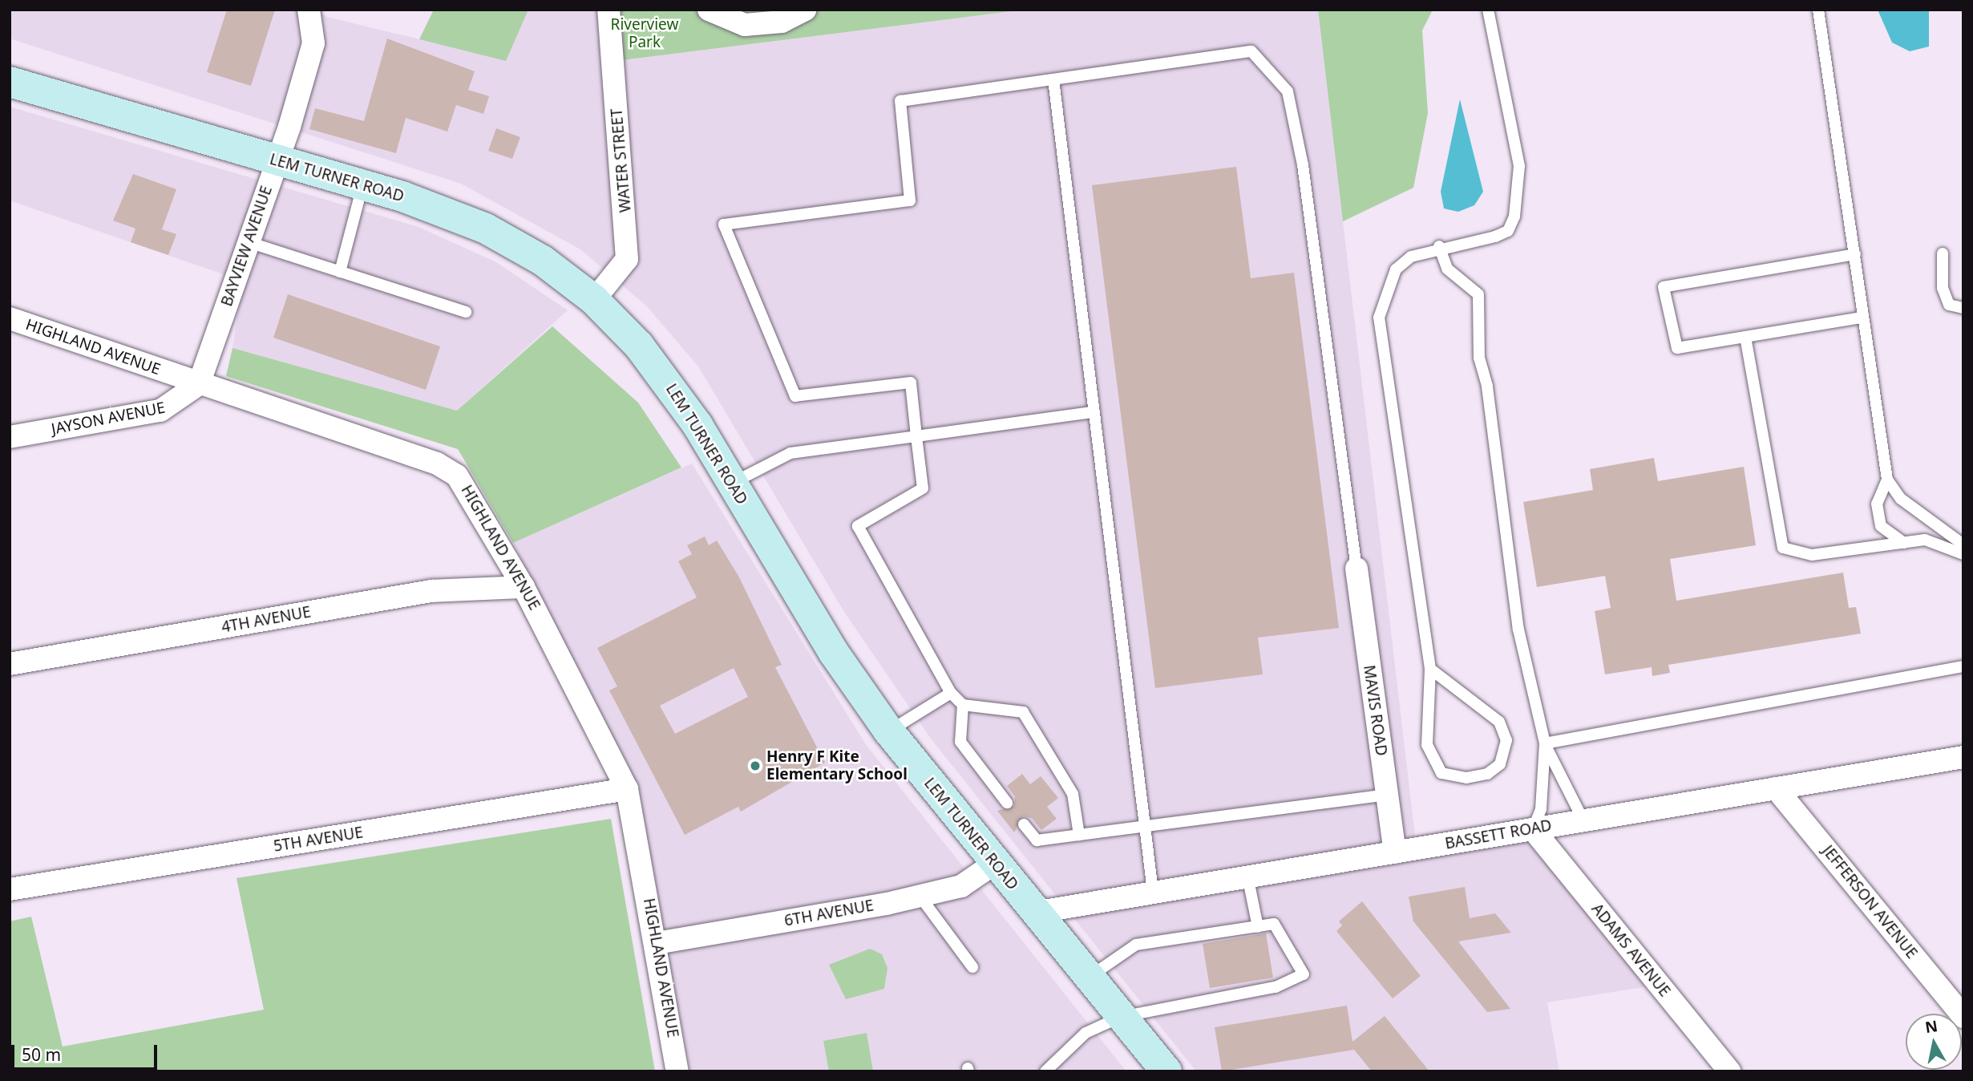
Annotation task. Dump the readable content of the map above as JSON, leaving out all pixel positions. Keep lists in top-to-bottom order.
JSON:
{
  "streets": {
    "main road": ["LEM TURNER ROAD"],
    "street": [
      "WATER STREET",
      "BAYVIEW AVENUE",
      "HIGHLAND AVENUE",
      "JAYSON AVENUE",
      "4TH AVENUE",
      "MAVIS ROAD",
      "BASSETT ROAD",
      "5TH AVENUE",
      "JEFFERSON AVENUE",
      "6TH AVENUE",
      "ADAMS AVENUE"
    ]
  },
  "crossings": [
    ["WATER STREET", "LEM TURNER ROAD"],
    ["LEM TURNER ROAD", "BAYVIEW AVENUE"],
    ["LEM TURNER ROAD", "BASSETT ROAD"],
    ["LEM TURNER ROAD", "6TH AVENUE"],
    ["BAYVIEW AVENUE", "HIGHLAND AVENUE"],
    ["BAYVIEW AVENUE", "JAYSON AVENUE"],
    ["HIGHLAND AVENUE", "JAYSON AVENUE"],
    ["HIGHLAND AVENUE", "4TH AVENUE"],
    ["HIGHLAND AVENUE", "5TH AVENUE"],
    ["HIGHLAND AVENUE", "6TH AVENUE"],
    ["MAVIS ROAD", "BASSETT ROAD"],
    ["BASSETT ROAD", "JEFFERSON AVENUE"],
    ["BASSETT ROAD", "ADAMS AVENUE"]
  ],
  "parks": ["Riverview Park"],
  "places": ["Henry F Kite Elementary School"],
  "scale_bar": "50 m",
  "north": "top"
}
